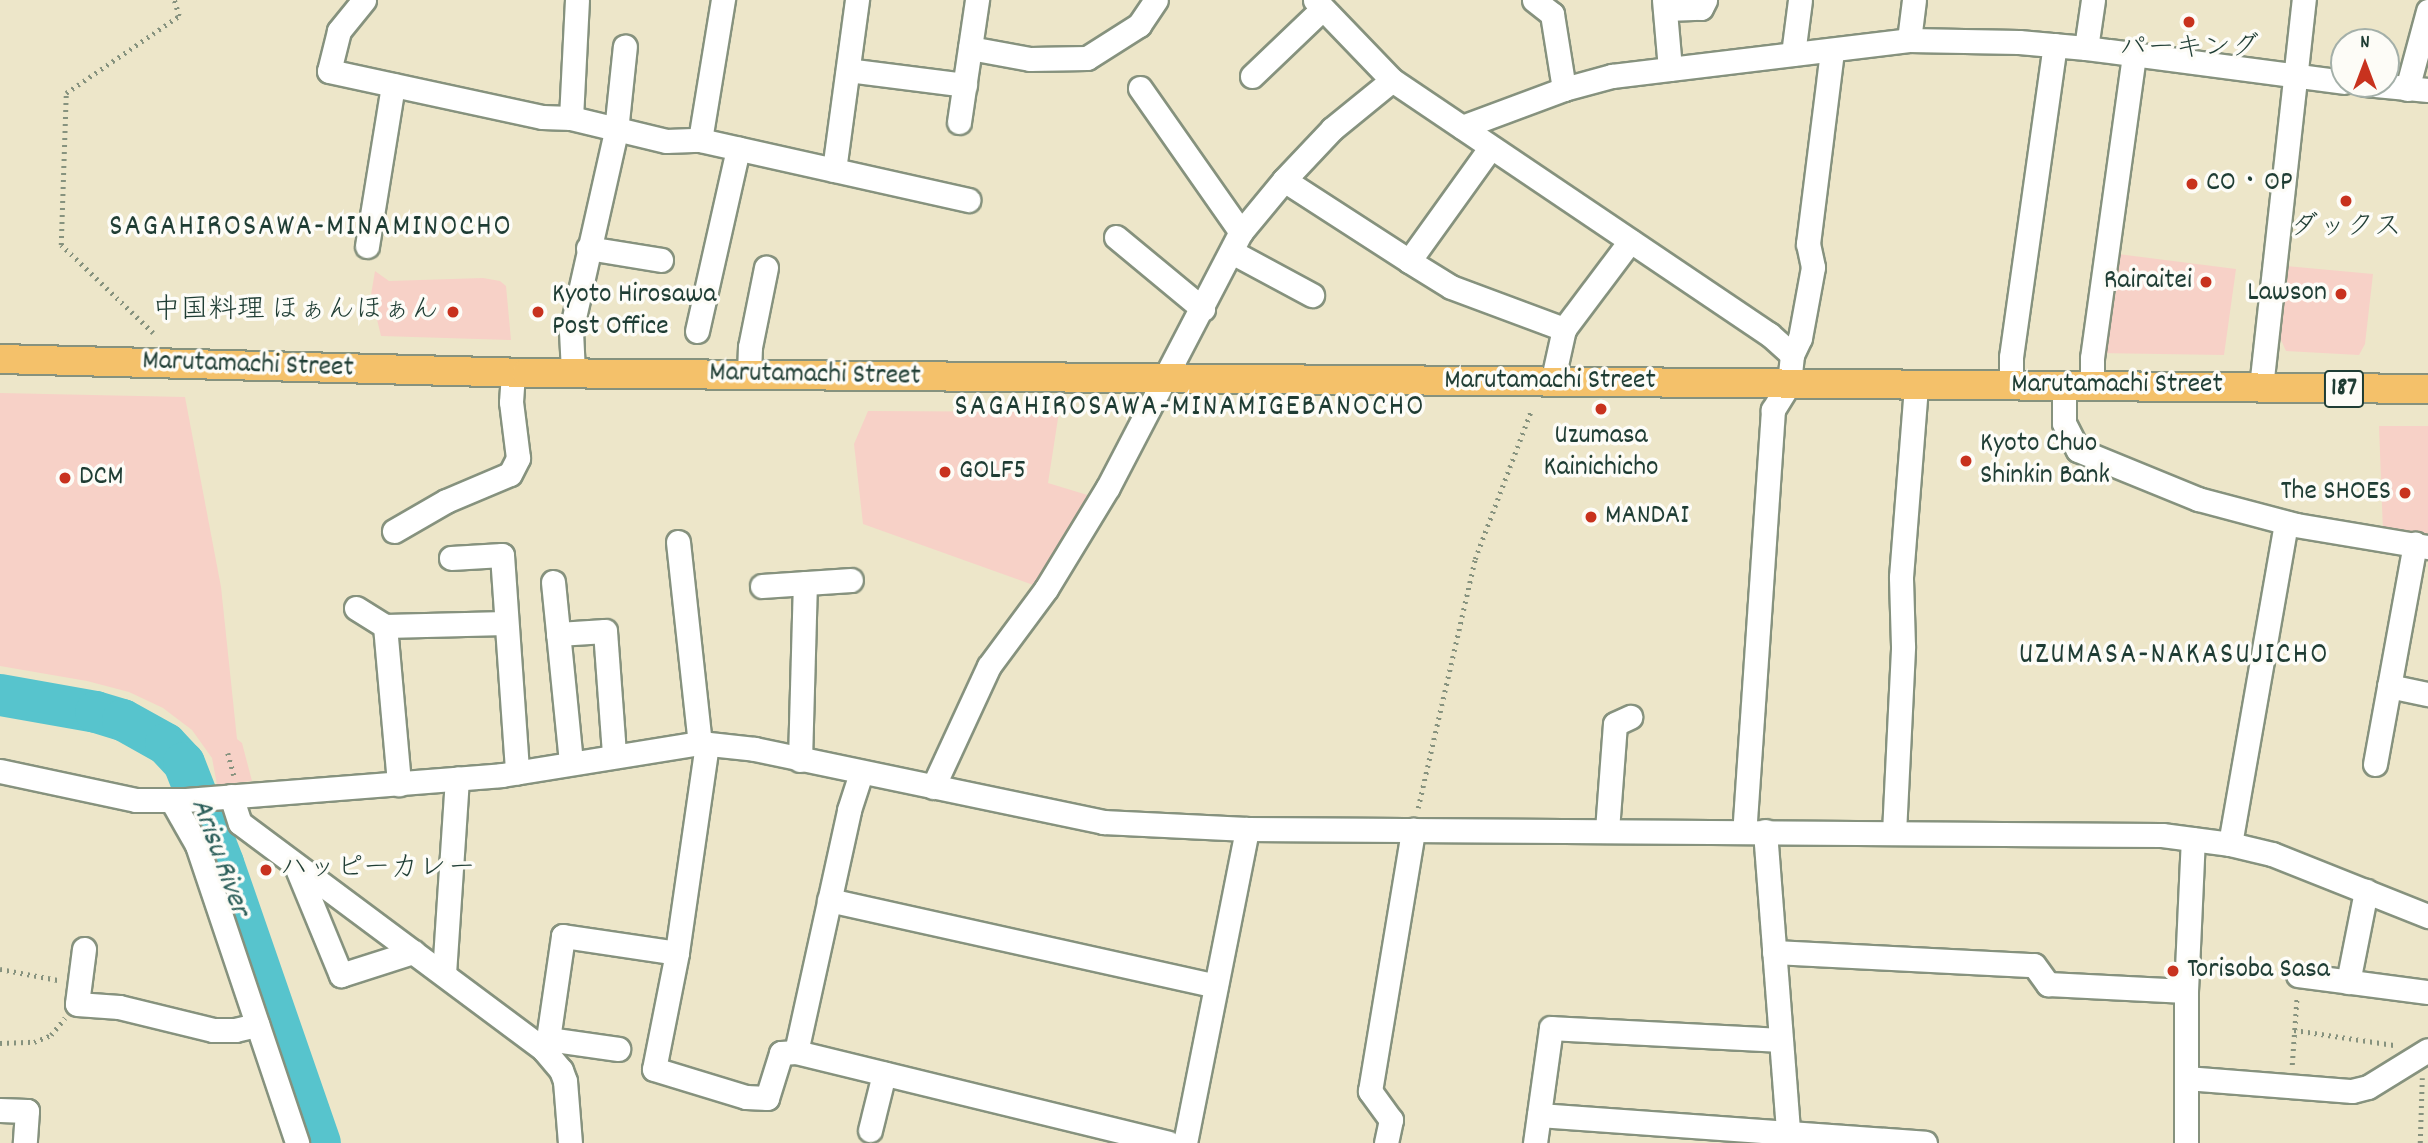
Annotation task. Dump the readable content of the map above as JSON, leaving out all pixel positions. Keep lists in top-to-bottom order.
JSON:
{
  "streets": {
    "main road": ["Marutamachi Street", "187"]
  },
  "districts": ["SAGAHIROSAWA-MINAMINOCHO", "SAGAHIROSAWA-MINAMIGEBANOCHO", "UZUMASA-NAKASUJICHO"],
  "water": ["Arisu River"],
  "places": [
    "パーキング",
    "CO・OP",
    "ダックス",
    "Rairaitei",
    "Lawson",
    "中国料理 ほぁんほぁん",
    "Kyoto Hirosawa Post Office",
    "Uzumasa Kainichicho",
    "Kyoto Chuo Shinkin Bank",
    "GOLF5",
    "DCM",
    "The SHOES",
    "MANDAI",
    "ハッピーカレー",
    "Torisoba Sasa"
  ],
  "north": "top"
}
